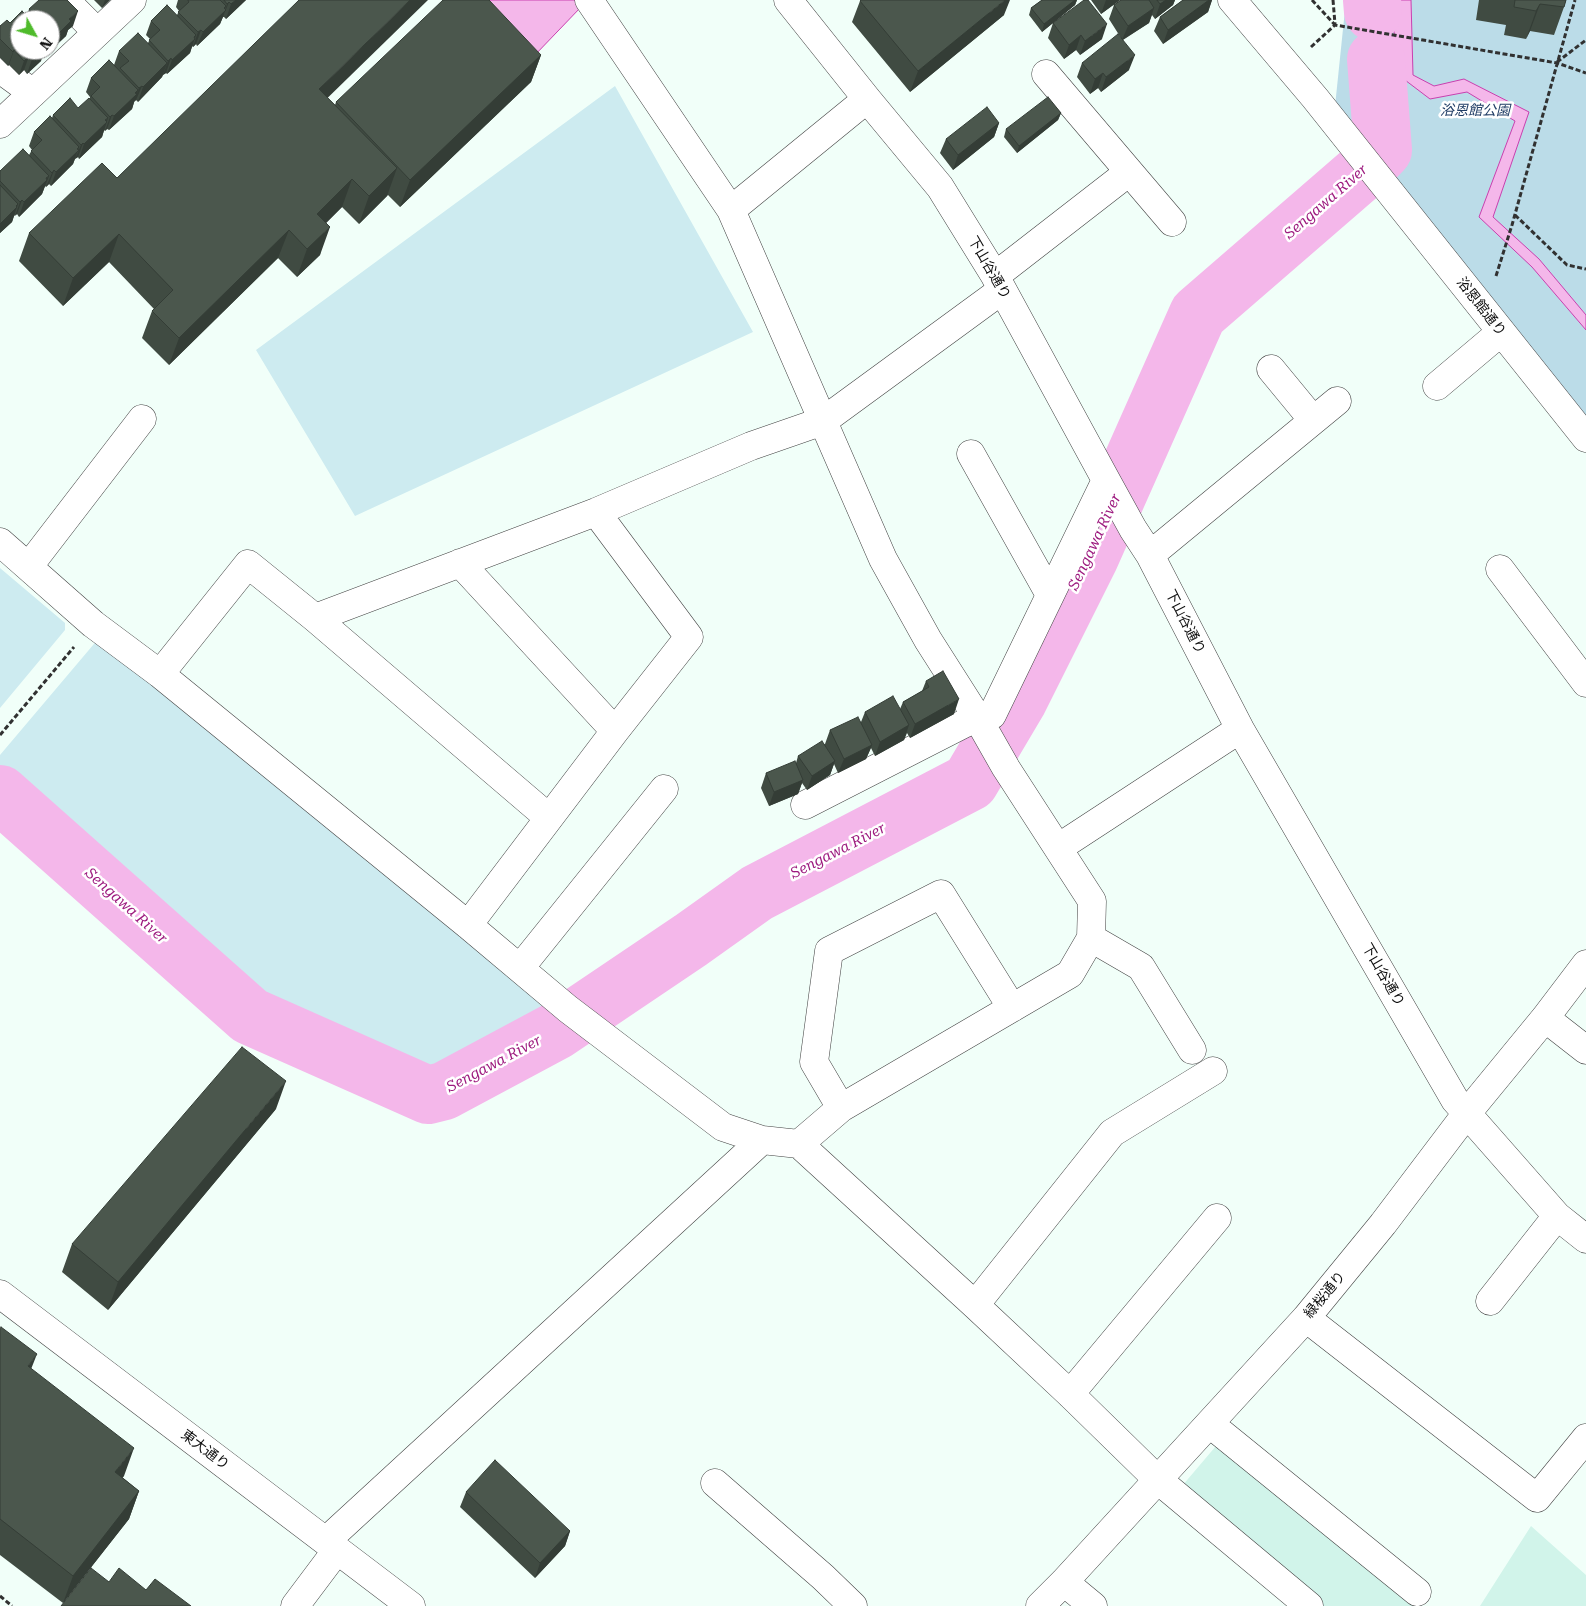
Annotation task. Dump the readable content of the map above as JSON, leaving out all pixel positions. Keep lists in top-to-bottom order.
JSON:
{
  "streets": {
    "street": [
      "下山谷通り",
      "浴恩館通り",
      "緑桜通り",
      "東大通り"
    ]
  },
  "crossings": [
    ["下山谷通り", "緑桜通り"]
  ],
  "water": ["Sengawa River"],
  "parks": ["浴恩館公園"],
  "north": "bottom right"
}
